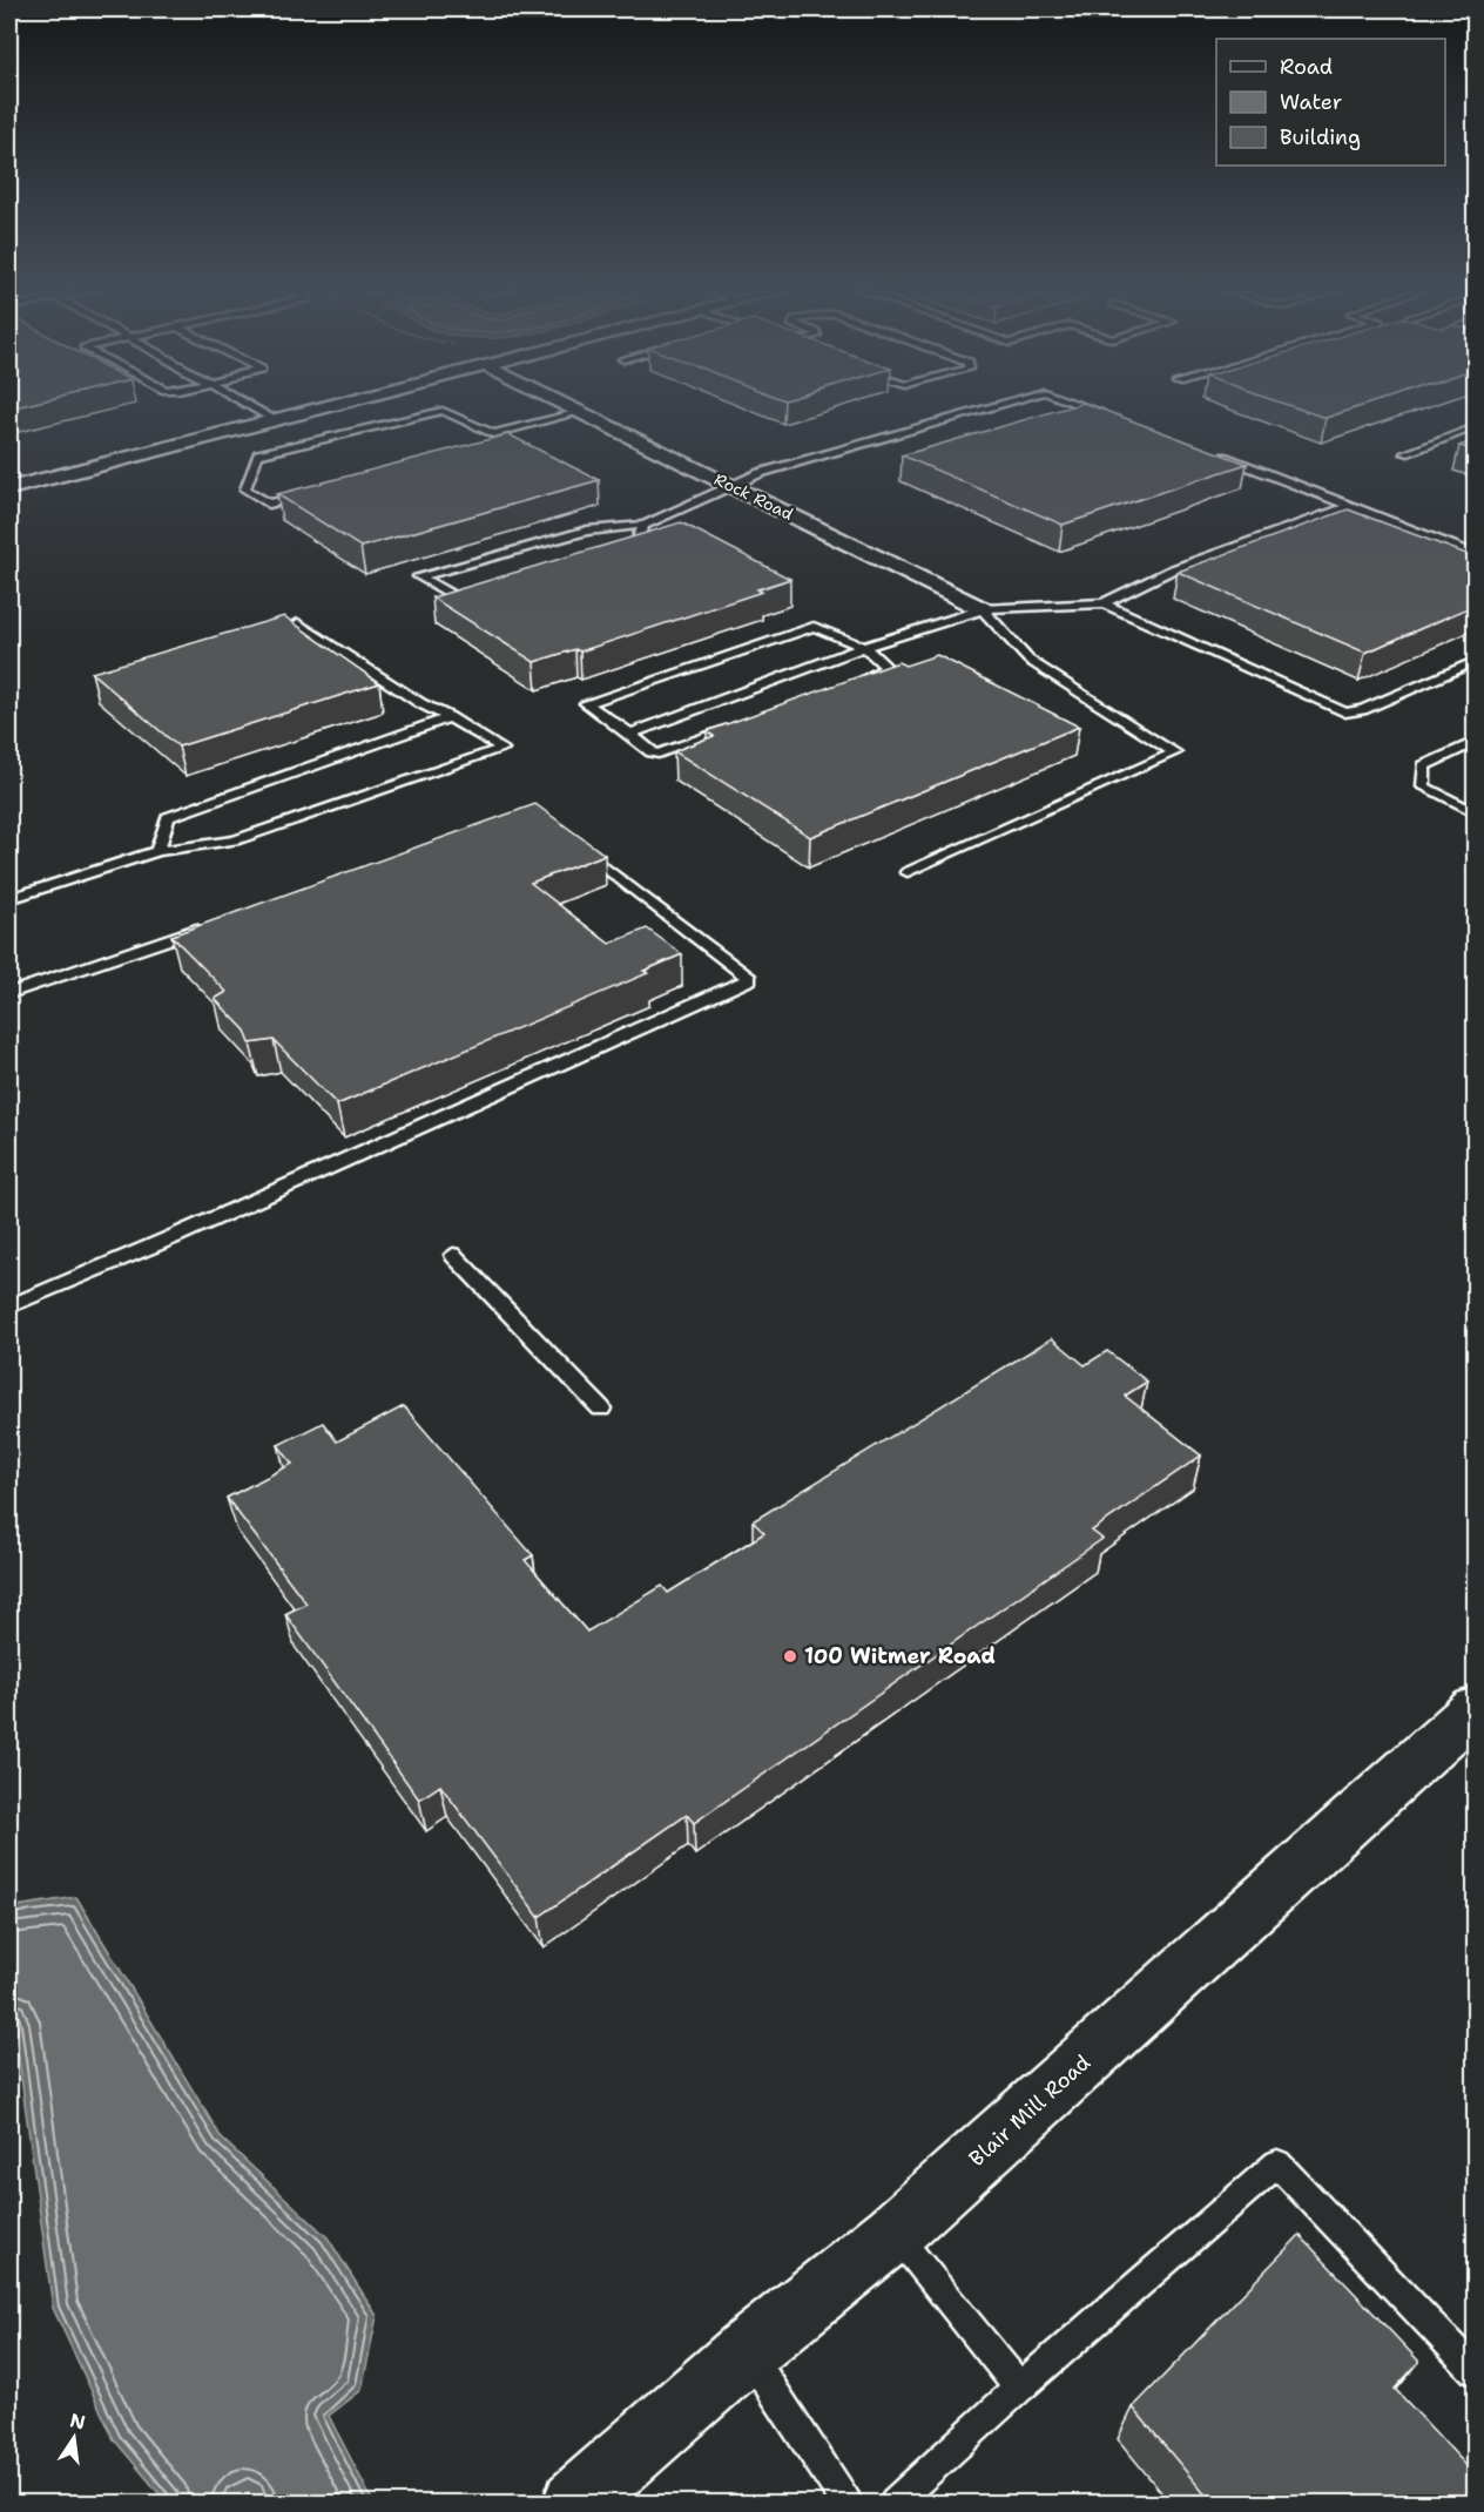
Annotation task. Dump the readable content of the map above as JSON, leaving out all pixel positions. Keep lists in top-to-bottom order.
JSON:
{
  "streets": {
    "main road": ["Blair Mill Road"],
    "street": ["Rock Road"]
  },
  "places": ["100 Witmer Road"],
  "legend": ["Road", "Water", "Building"],
  "north": "top"
}
